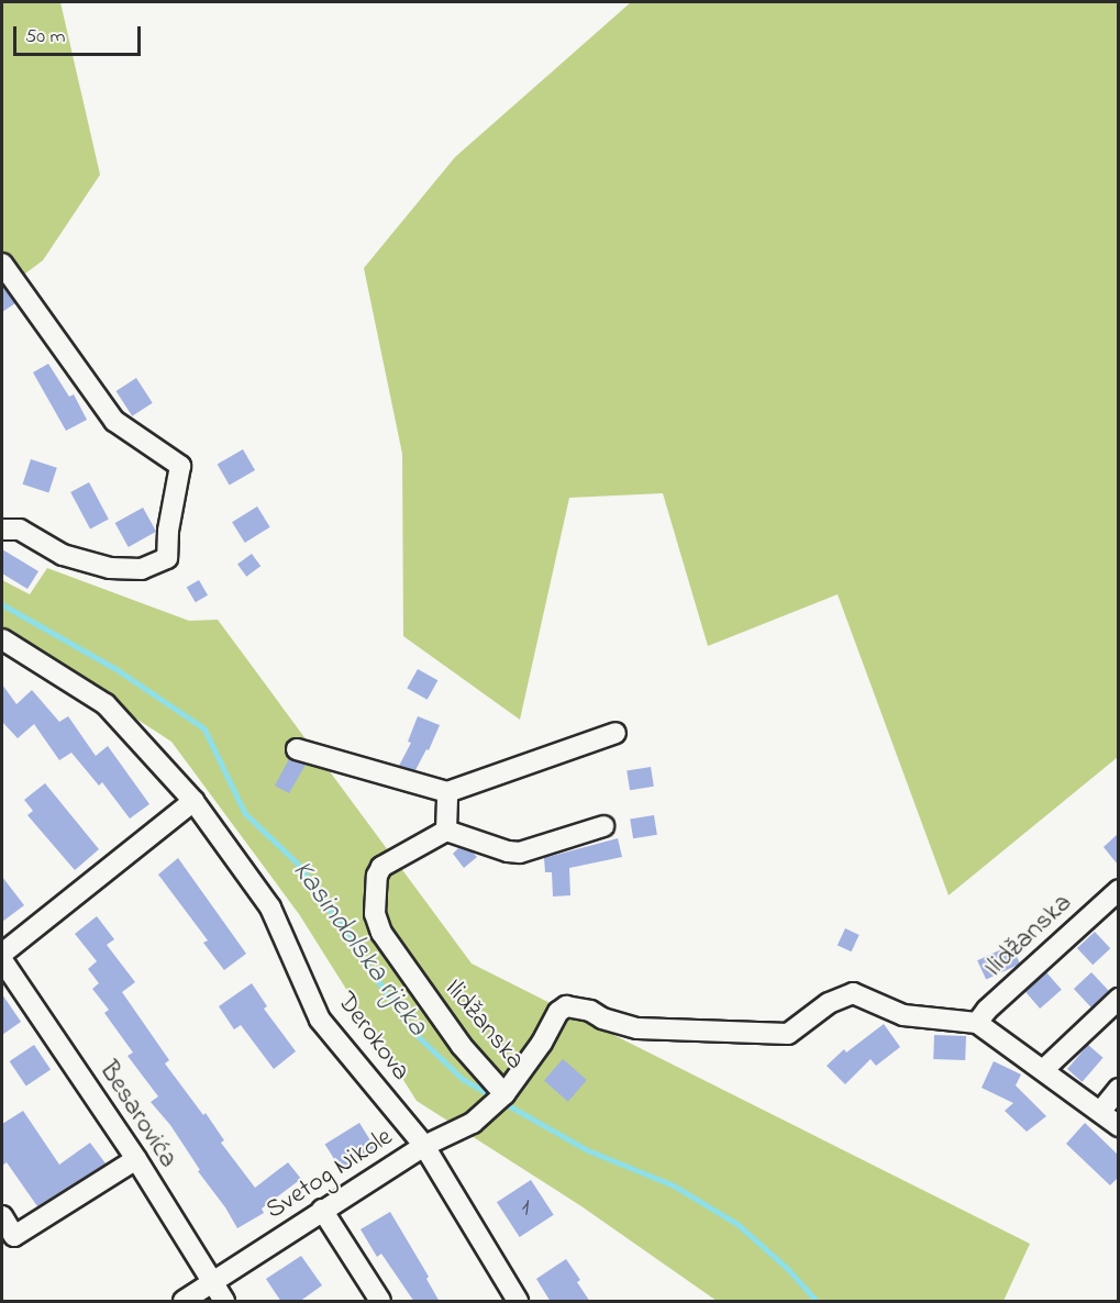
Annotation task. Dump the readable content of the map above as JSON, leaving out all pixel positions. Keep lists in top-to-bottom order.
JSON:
{
  "streets": {
    "street": [
      "Ilidžanska",
      "Derokova",
      "Besarovića",
      "Svetog Nikole"
    ]
  },
  "crossings": [
    ["Ilidžanska", "Svetog Nikole"],
    ["Derokova", "Svetog Nikole"],
    ["Besarovića", "Svetog Nikole"]
  ],
  "water": ["Kasindolska rijeka"],
  "house_numbers": ["1"],
  "scale_bar": "50 m"
}
